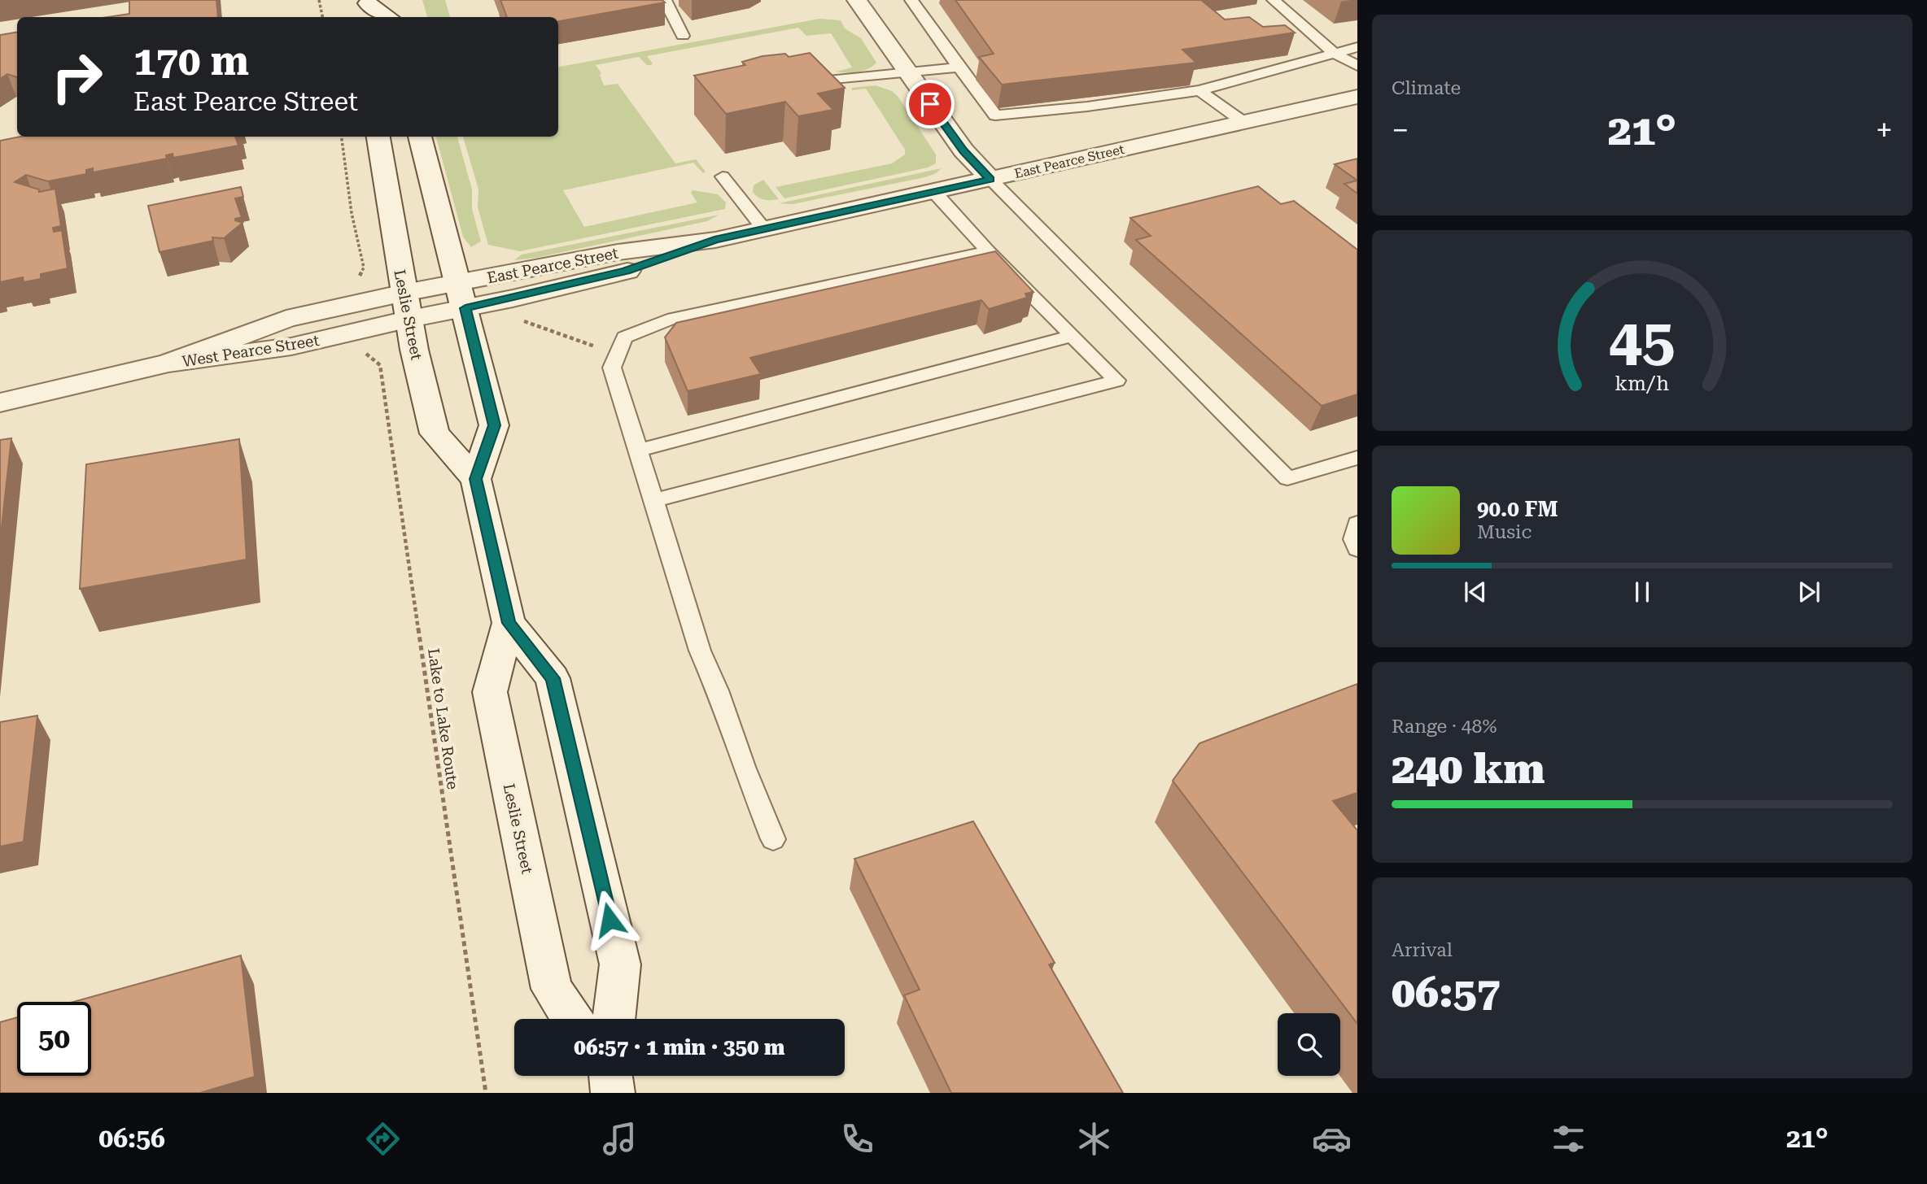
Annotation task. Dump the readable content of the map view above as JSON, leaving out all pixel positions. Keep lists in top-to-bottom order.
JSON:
{
  "streets": {
    "main road": ["East Pearce Street", "Leslie Street", "West Pearce Street"],
    "path": ["Lake to Lake Route"]
  },
  "crossings": [
    ["East Pearce Street", "West Pearce Street"],
    ["Leslie Street", "West Pearce Street"]
  ],
  "page": {
    "tile": [
      "Climate",
      ["Range · 48%", "240 km"],
      ["Arrival", "06:57"]
    ],
    "turn": ["170 m", "East Pearce Street"],
    "heat": ["−", "21°", "+"],
    "song": ["90.0 FM", "Music"],
    "limit": "50",
    "trip": "06:57 · 1 min · 350 m",
    "tabs": ["06:56", "21°"],
    "gauge": ["45", "km/h"]
  }
}
